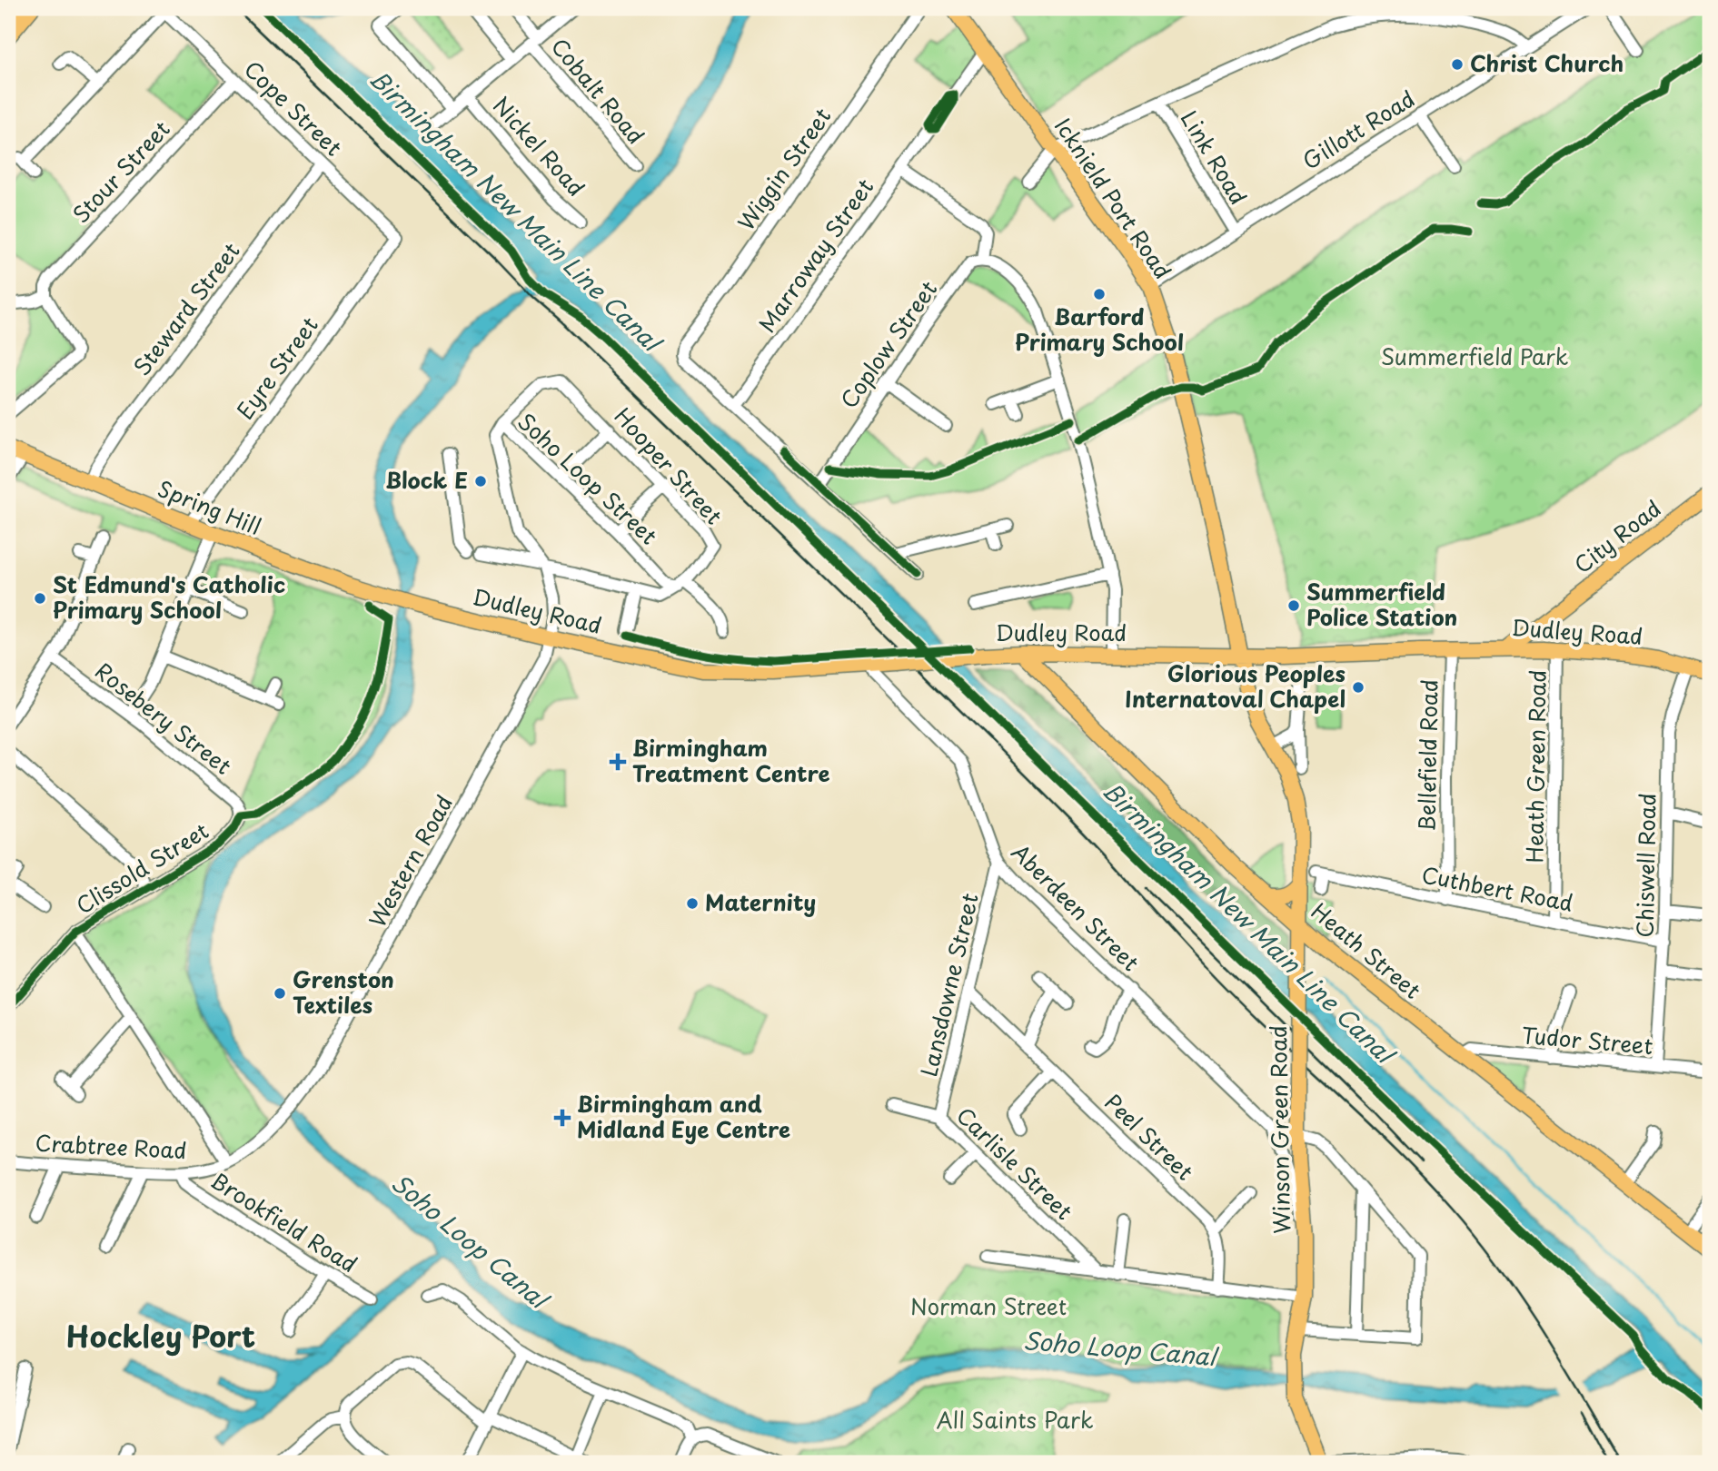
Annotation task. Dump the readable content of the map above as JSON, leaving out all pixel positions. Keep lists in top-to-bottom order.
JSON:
{
  "streets": {
    "main road": [
      "Icknield Port Road",
      "Spring Hill",
      "City Road",
      "Dudley Road",
      "Heath Street",
      "Winson Green Road"
    ],
    "street": [
      "Cobalt Road",
      "Cope Street",
      "Gillott Road",
      "Nickel Road",
      "Link Road",
      "Wiggin Street",
      "Stour Street",
      "Marroway Street",
      "Steward Street",
      "Coplow Street",
      "Eyre Street",
      "Hooper Street",
      "Soho Loop Street",
      "Rosebery Street",
      "Bellefield Road",
      "Heath Green Road",
      "Western Road",
      "Chiswell Road",
      "Clissold Street",
      "Cuthbert Road",
      "Aberdeen Street",
      "Lansdowne Street",
      "Tudor Street",
      "Peel Street",
      "Crabtree Road",
      "Carlisle Street",
      "Brookfield Road"
    ]
  },
  "crossings": [
    ["Cope Street", "Stour Street"],
    ["Cope Street", "Steward Street"],
    ["Cope Street", "Eyre Street"],
    ["Gillott Road", "Link Road"],
    ["Gillott Road", "Icknield Port Road"],
    ["Wiggin Street", "Marroway Street"],
    ["Icknield Port Road", "Dudley Road"],
    ["Icknield Port Road", "Winson Green Road"],
    ["Steward Street", "Spring Hill"],
    ["Eyre Street", "Spring Hill"],
    ["Hooper Street", "Soho Loop Street"],
    ["Soho Loop Street", "Western Road"],
    ["Spring Hill", "Dudley Road"],
    ["City Road", "Dudley Road"],
    ["Dudley Road", "Bellefield Road"],
    ["Dudley Road", "Heath Green Road"],
    ["Dudley Road", "Western Road"],
    ["Dudley Road", "Chiswell Road"],
    ["Dudley Road", "Aberdeen Street"],
    ["Dudley Road", "Heath Street"],
    ["Dudley Road", "Winson Green Road"],
    ["Rosebery Street", "Clissold Street"],
    ["Bellefield Road", "Cuthbert Road"],
    ["Heath Green Road", "Cuthbert Road"],
    ["Western Road", "Crabtree Road"],
    ["Chiswell Road", "Cuthbert Road"],
    ["Chiswell Road", "Tudor Street"],
    ["Aberdeen Street", "Lansdowne Street"],
    ["Aberdeen Street", "Winson Green Road"],
    ["Heath Street", "Tudor Street"],
    ["Heath Street", "Winson Green Road"],
    ["Lansdowne Street", "Peel Street"],
    ["Lansdowne Street", "Carlisle Street"],
    ["Crabtree Road", "Brookfield Road"]
  ],
  "districts": ["Hockley Port"],
  "water": ["Birmingham New Main Line Canal", "Soho Loop Canal"],
  "parks": ["Summerfield Park", "Norman Street", "All Saints Park"],
  "places": {
    "other": [
      "Christ Church",
      "Barford Primary School",
      "Block E",
      "St Edmund's Catholic Primary School",
      "Summerfield Police Station",
      "Glorious Peoples Internatoval Chapel",
      "Maternity",
      "Grenston Textiles"
    ],
    "health": ["Birmingham Treatment Centre", "Birmingham and Midland Eye Centre"]
  }
}
